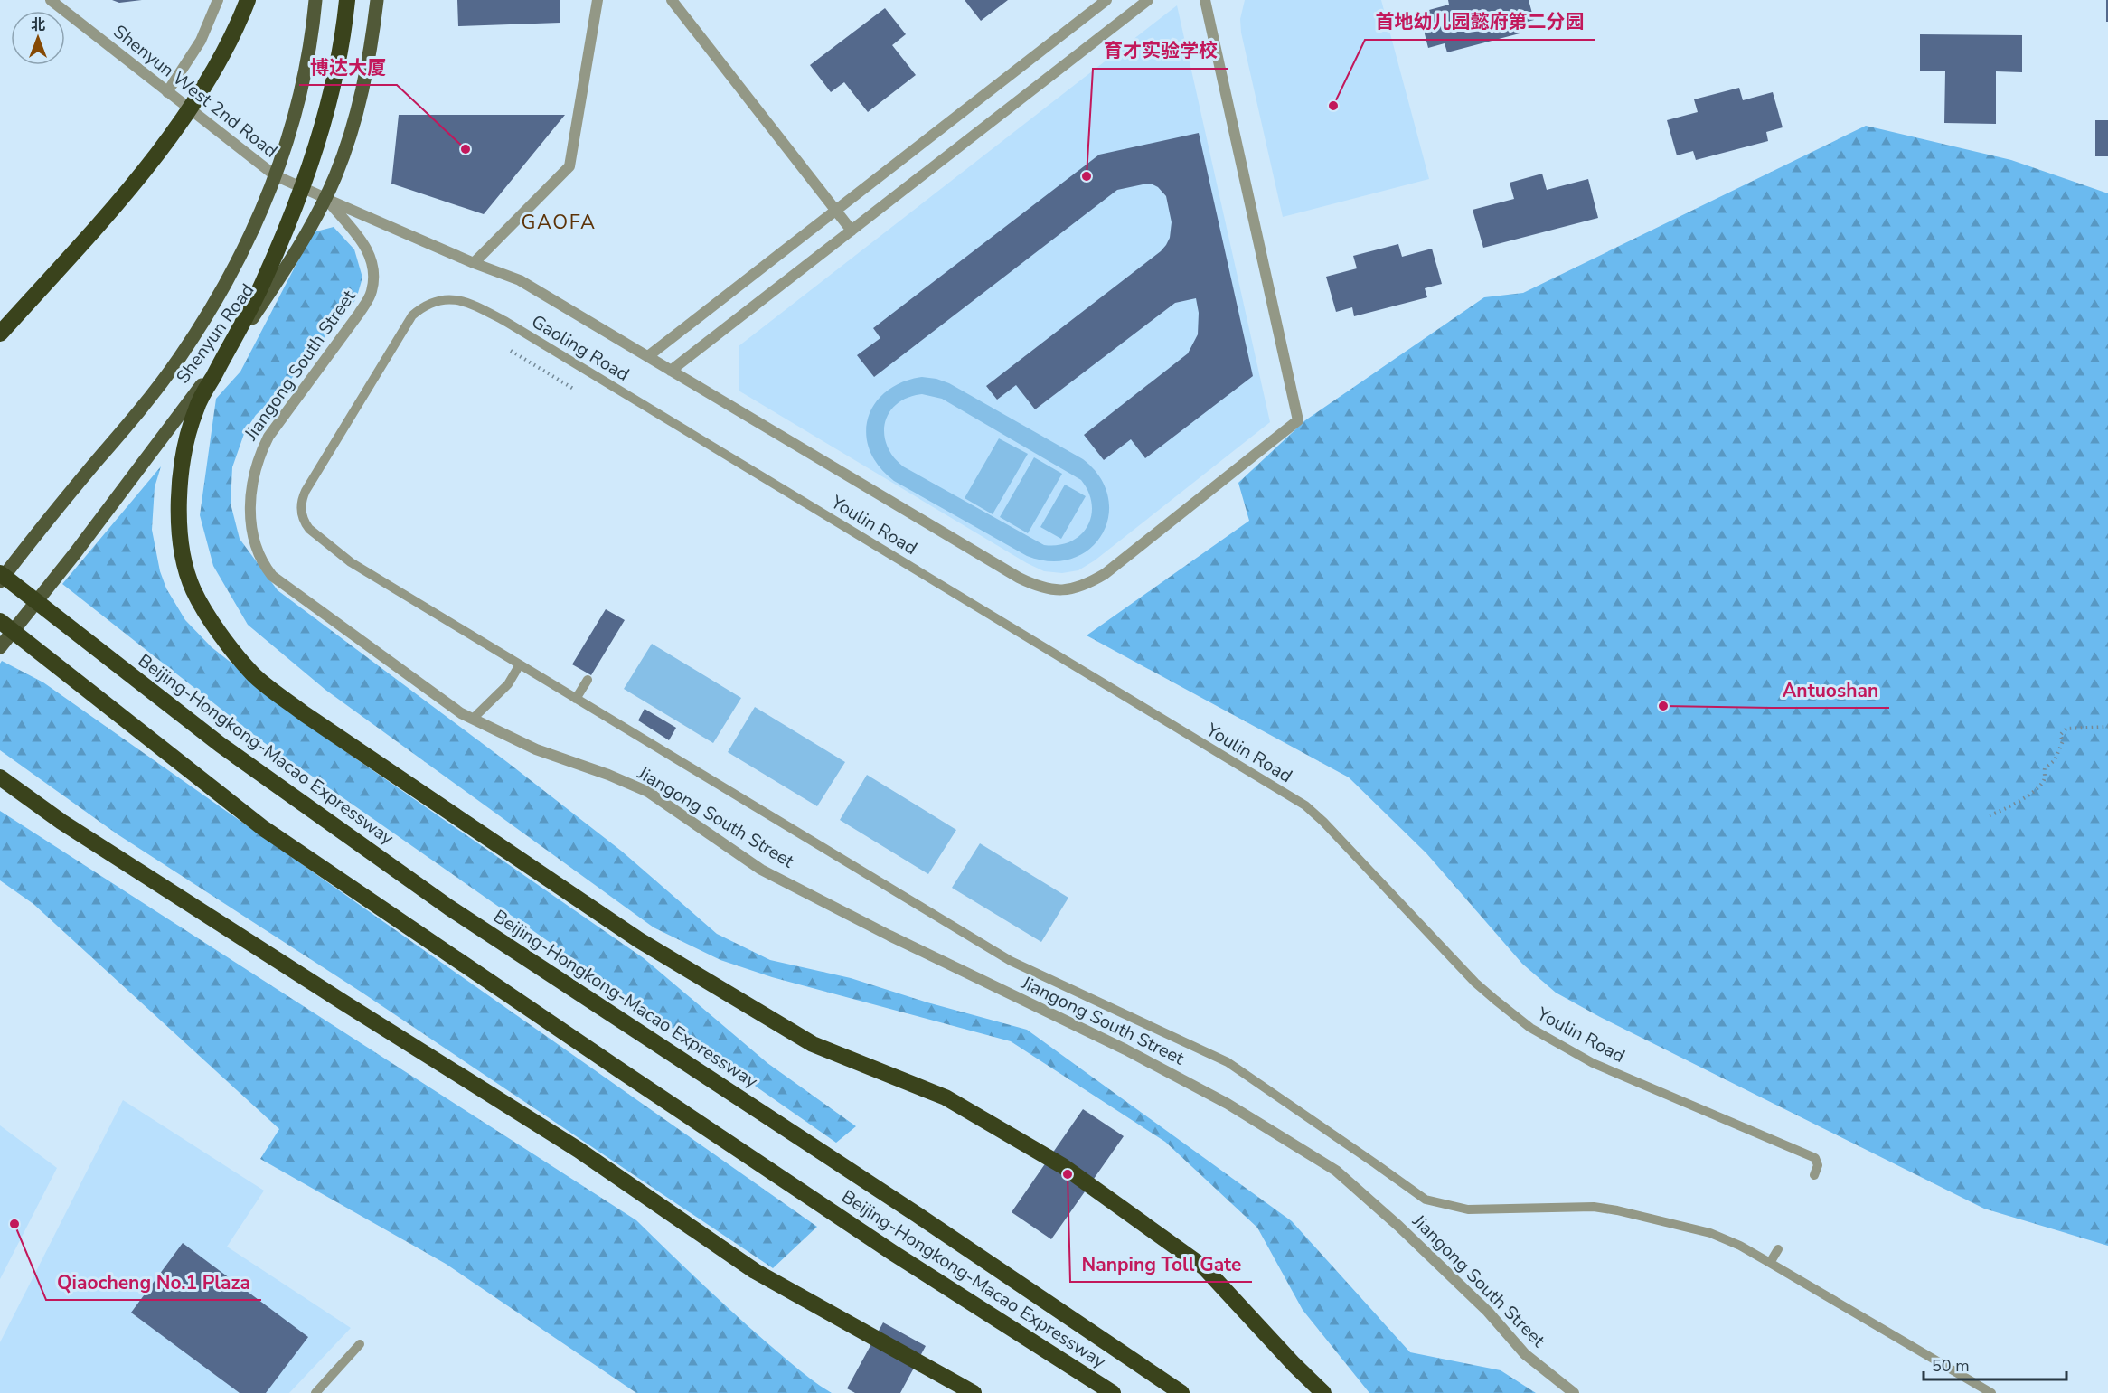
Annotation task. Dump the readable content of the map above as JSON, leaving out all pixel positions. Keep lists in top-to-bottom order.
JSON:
{
  "streets": {
    "highway": ["Beijing-Hongkong-Macao Expressway"],
    "main road": ["Shenyun Road"],
    "street": ["Shenyun West 2nd Road", "Jiangong South Street"],
    "lane": ["Gaoling Road", "Youlin Road"]
  },
  "crossings": [
    ["Shenyun West 2nd Road", "Shenyun Road"],
    ["Shenyun West 2nd Road", "Jiangong South Street"],
    ["Shenyun Road", "Jiangong South Street"],
    ["Gaoling Road", "Youlin Road"]
  ],
  "districts": ["GAOFA"],
  "places": [
    "首地幼儿园懿府第二分园",
    "博达大厦",
    "育才实验学校",
    "Antuoshan",
    "Nanping Toll Gate",
    "Qiaocheng No.1 Plaza"
  ],
  "scale_bar": "50 m",
  "north": "top"
}
